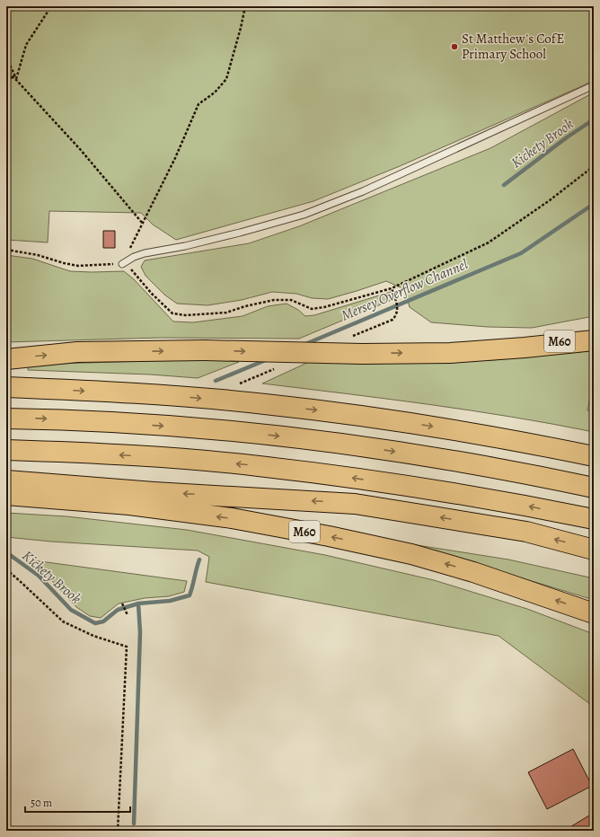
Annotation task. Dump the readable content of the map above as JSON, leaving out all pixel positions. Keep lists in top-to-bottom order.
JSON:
{
  "streets": {
    "highway": ["M60"]
  },
  "water": ["Kickety Brook", "Mersey Overflow Channel"],
  "places": ["St Matthew's CofE Primary School"],
  "scale_bar": "50 m"
}
